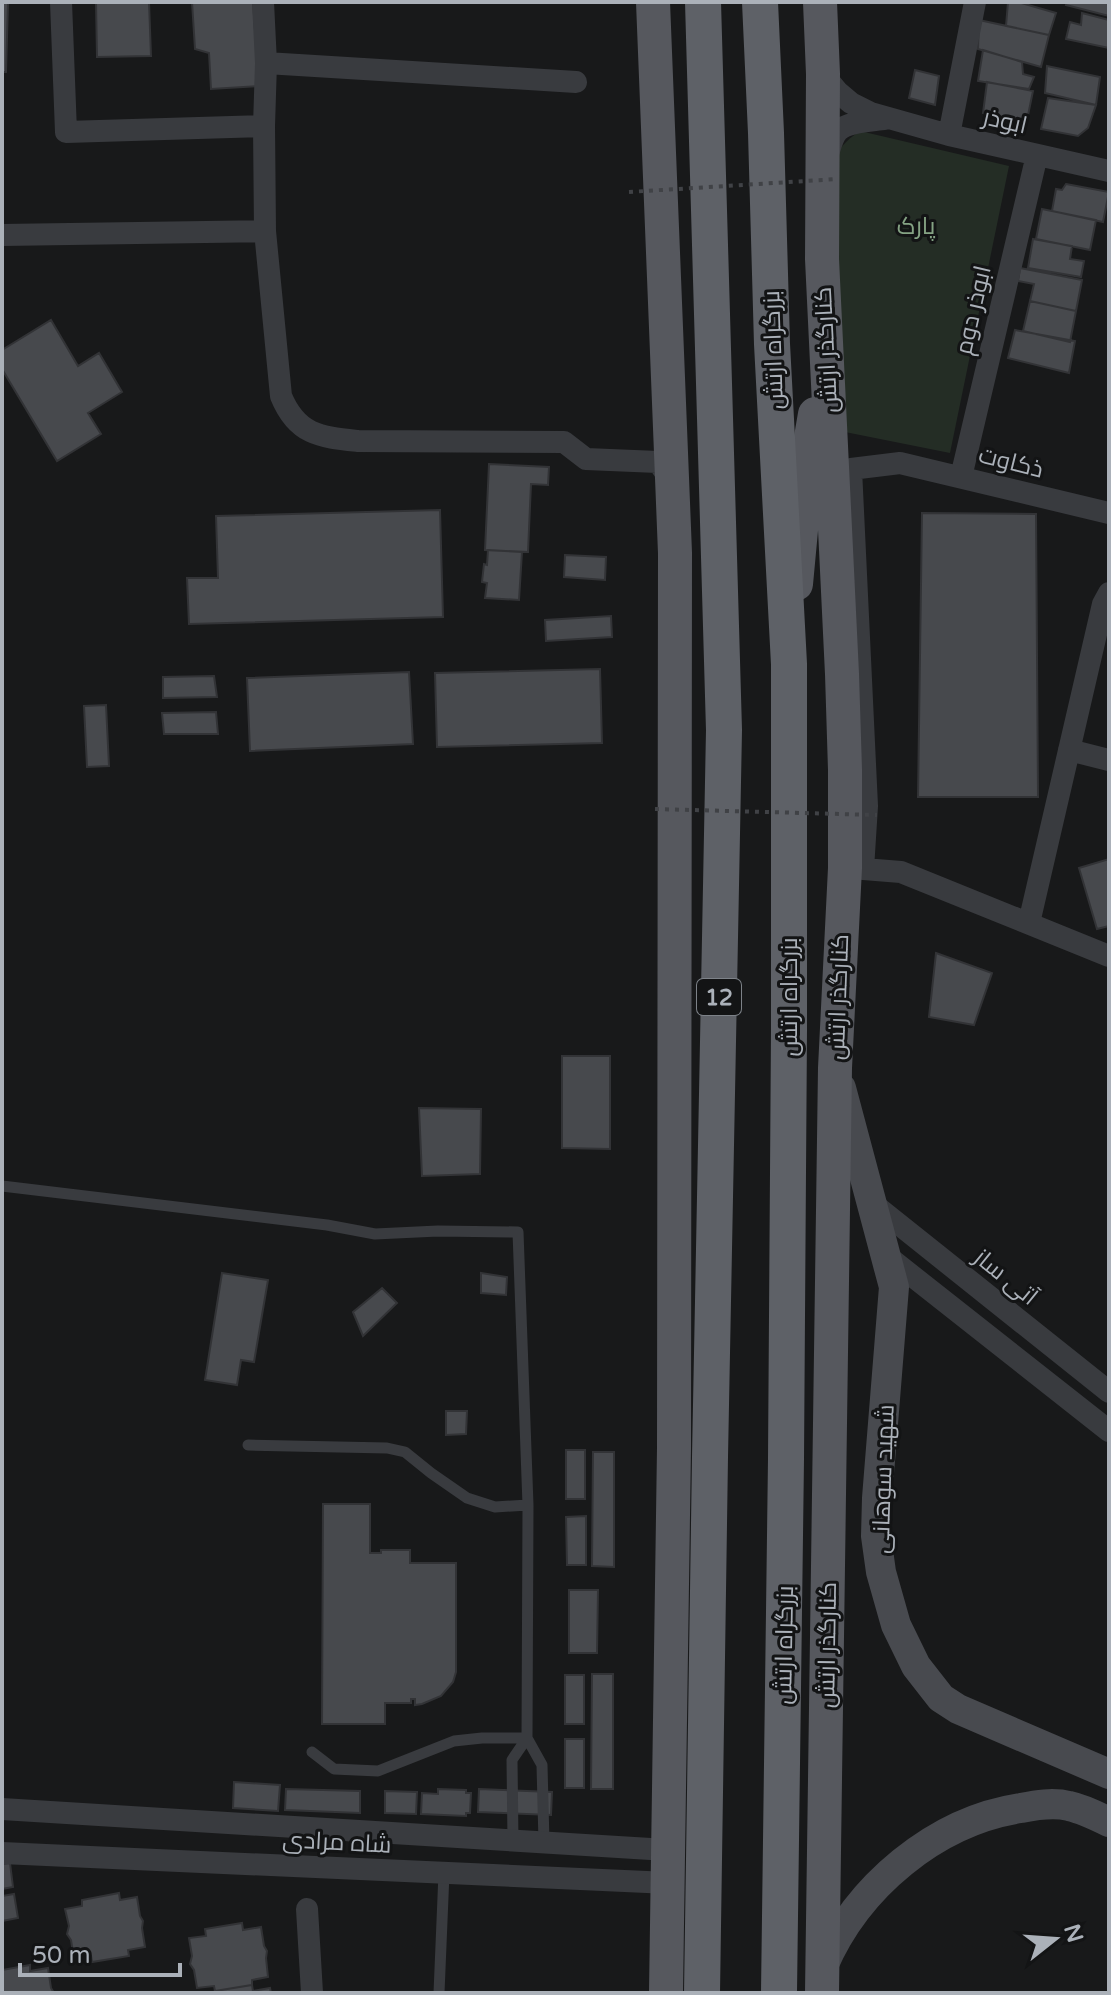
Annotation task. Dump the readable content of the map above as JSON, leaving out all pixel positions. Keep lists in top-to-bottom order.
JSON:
{
  "streets": {
    "highway": ["بزرگراه ارتش", "12"],
    "main road": ["کنارگذر ارتش", "شهید سوهانی"],
    "street": [
      "ابوذر",
      "ابوذر دوم",
      "ذکاوت",
      "آتی ساز",
      "شاه مرادی"
    ]
  },
  "crossings": [
    ["ابوذر", "ابوذر دوم"],
    ["ابوذر", "کنارگذر ارتش"],
    ["ابوذر دوم", "ذکاوت"],
    ["کنارگذر ارتش", "ذکاوت"],
    ["کنارگذر ارتش", "شهید سوهانی"],
    ["آتی ساز", "شهید سوهانی"]
  ],
  "parks": ["پارک"],
  "scale_bar": "50 m",
  "north": "right"
}
